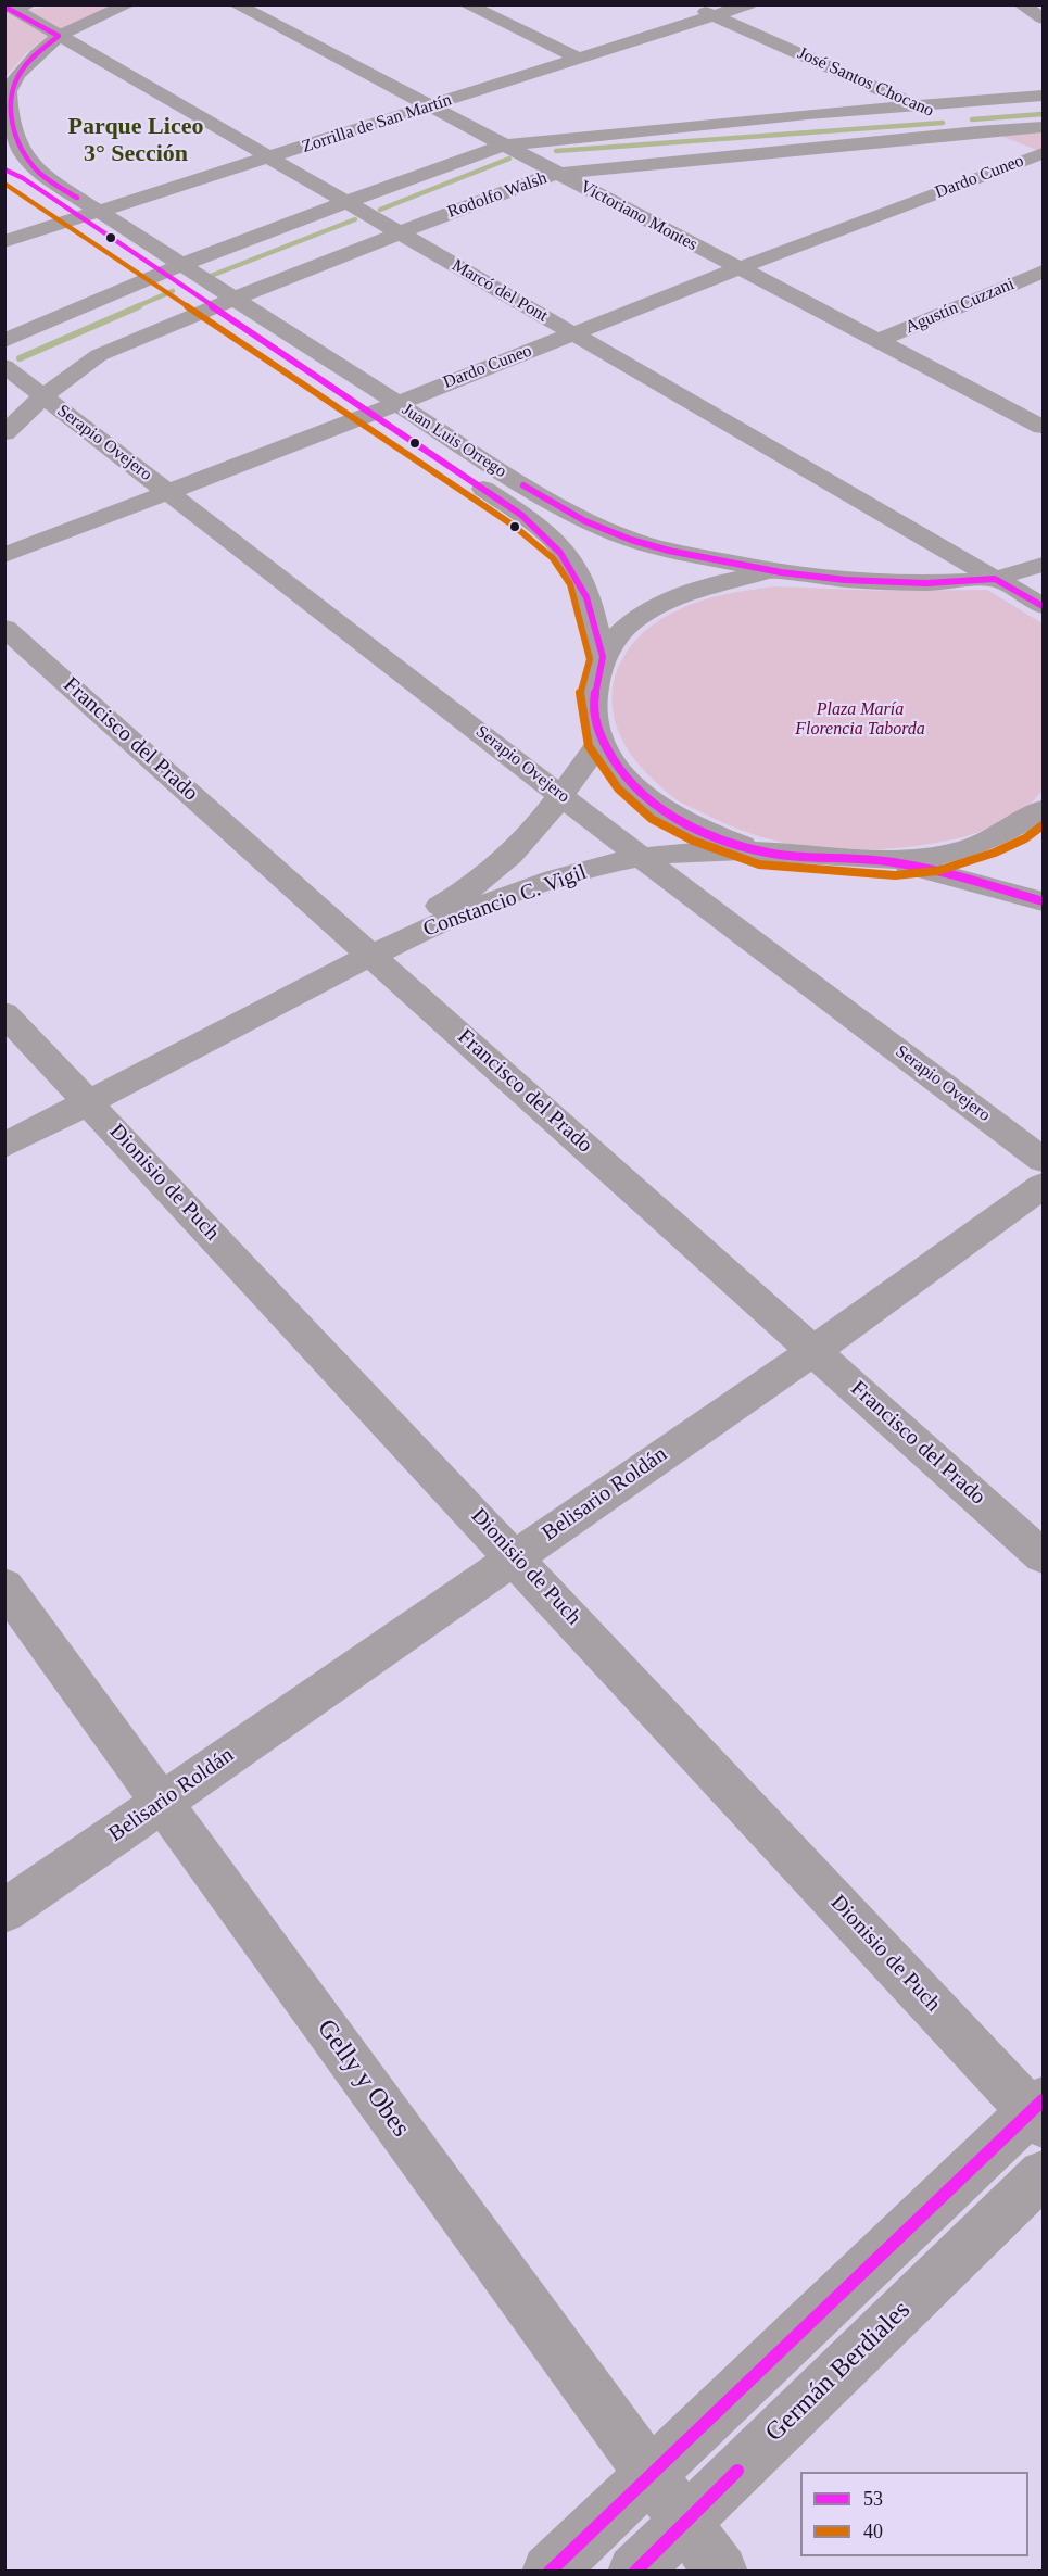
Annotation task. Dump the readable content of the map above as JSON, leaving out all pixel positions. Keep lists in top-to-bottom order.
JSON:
{
  "streets": {
    "street": [
      "José Santos Chocano",
      "Zorrilla de San Martín",
      "Dardo Cuneo",
      "Rodolfo Walsh",
      "Victoriano Montes",
      "Marcó del Pont",
      "Agustín Cuzzani",
      "Juan Luis Orrego",
      "Serapio Ovejero",
      "Francisco del Prado",
      "Constancio C. Vigil",
      "Dionisio de Puch",
      "Belisario Roldán",
      "Gelly y Obes",
      "Germán Berdiales"
    ]
  },
  "crossings": [
    ["José Santos Chocano", "Zorrilla de San Martín"],
    ["José Santos Chocano", "Dardo Cuneo"],
    ["José Santos Chocano", "Rodolfo Walsh"],
    ["Zorrilla de San Martín", "Victoriano Montes"],
    ["Zorrilla de San Martín", "Marcó del Pont"],
    ["Zorrilla de San Martín", "Juan Luis Orrego"],
    ["Dardo Cuneo", "Victoriano Montes"],
    ["Dardo Cuneo", "Marcó del Pont"],
    ["Dardo Cuneo", "Juan Luis Orrego"],
    ["Dardo Cuneo", "Serapio Ovejero"],
    ["Rodolfo Walsh", "Victoriano Montes"],
    ["Rodolfo Walsh", "Marcó del Pont"],
    ["Rodolfo Walsh", "Juan Luis Orrego"],
    ["Rodolfo Walsh", "Serapio Ovejero"],
    ["Victoriano Montes", "Agustín Cuzzani"],
    ["Marcó del Pont", "Juan Luis Orrego"],
    ["Serapio Ovejero", "Constancio C. Vigil"],
    ["Francisco del Prado", "Constancio C. Vigil"],
    ["Francisco del Prado", "Belisario Roldán"],
    ["Constancio C. Vigil", "Dionisio de Puch"],
    ["Dionisio de Puch", "Belisario Roldán"],
    ["Belisario Roldán", "Gelly y Obes"],
    ["Gelly y Obes", "Germán Berdiales"]
  ],
  "districts": ["Parque Liceo 3° Sección"],
  "parks": ["Plaza María Florencia Taborda"],
  "lines": ["transit line 53", "transit line 40"],
  "legend": ["53", "40"]
}
